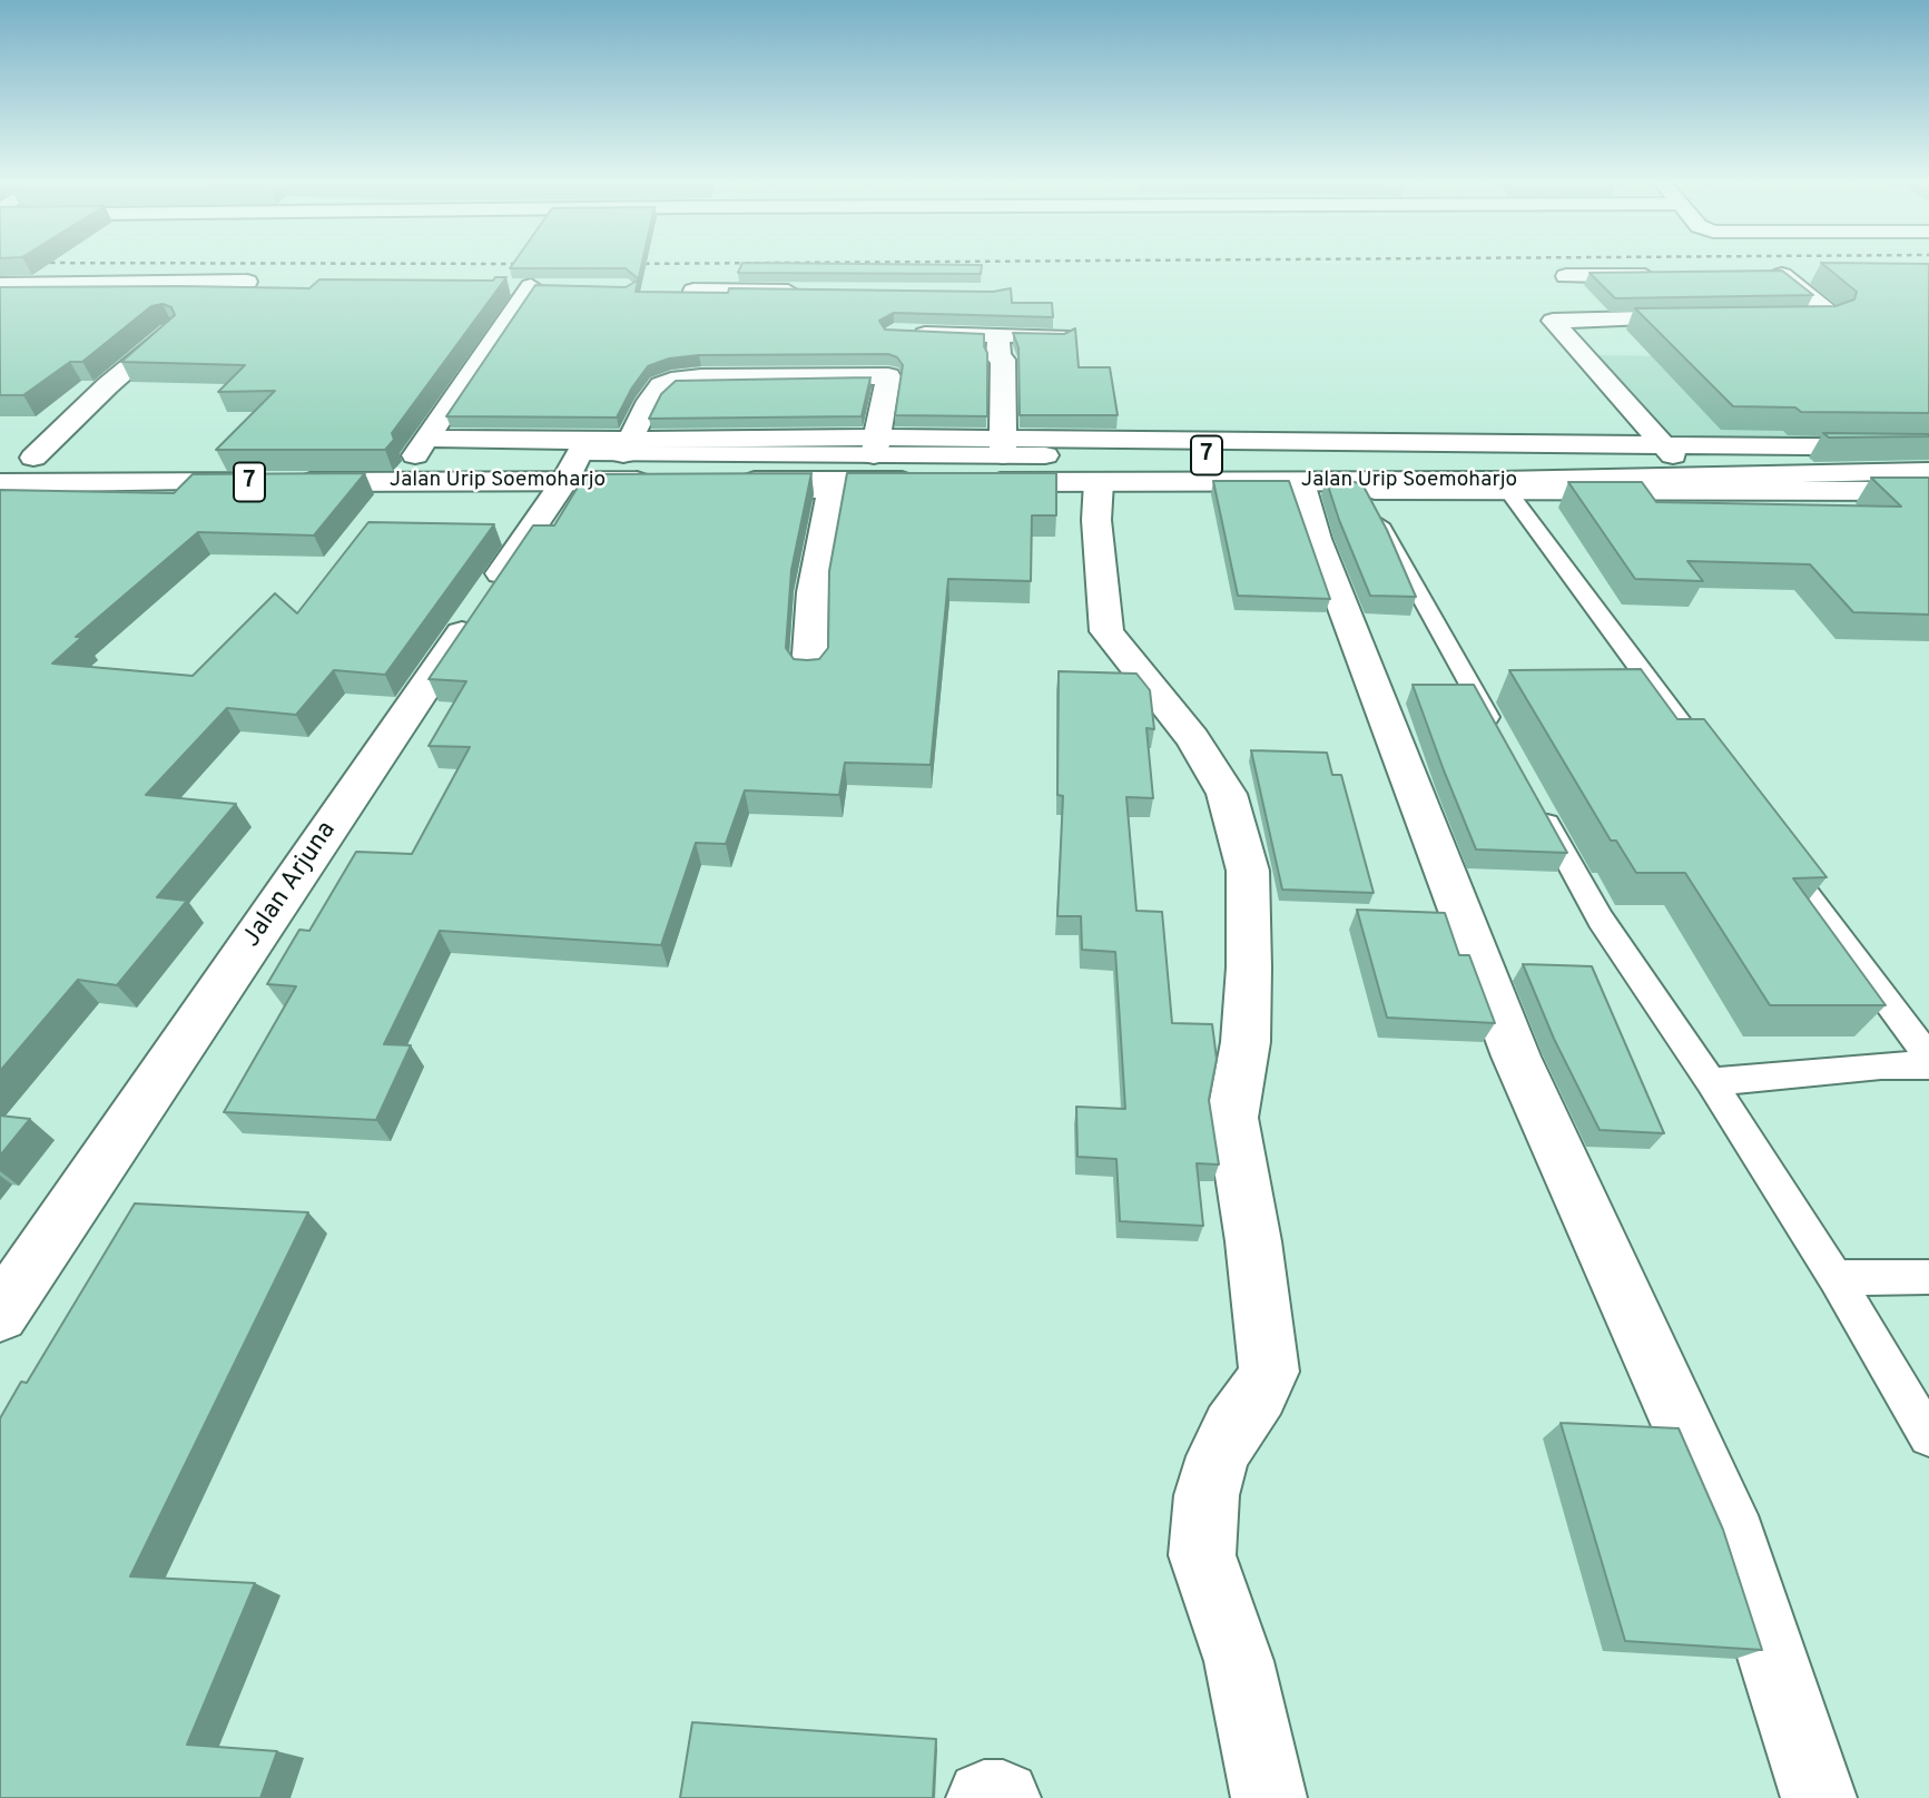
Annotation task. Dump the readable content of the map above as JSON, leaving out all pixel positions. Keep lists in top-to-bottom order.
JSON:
{
  "streets": {
    "main road": ["7", "Jalan Urip Soemoharjo", "Jalan Arjuna"]
  },
  "crossings": [
    ["Jalan Urip Soemoharjo", "Jalan Arjuna"]
  ]
}
